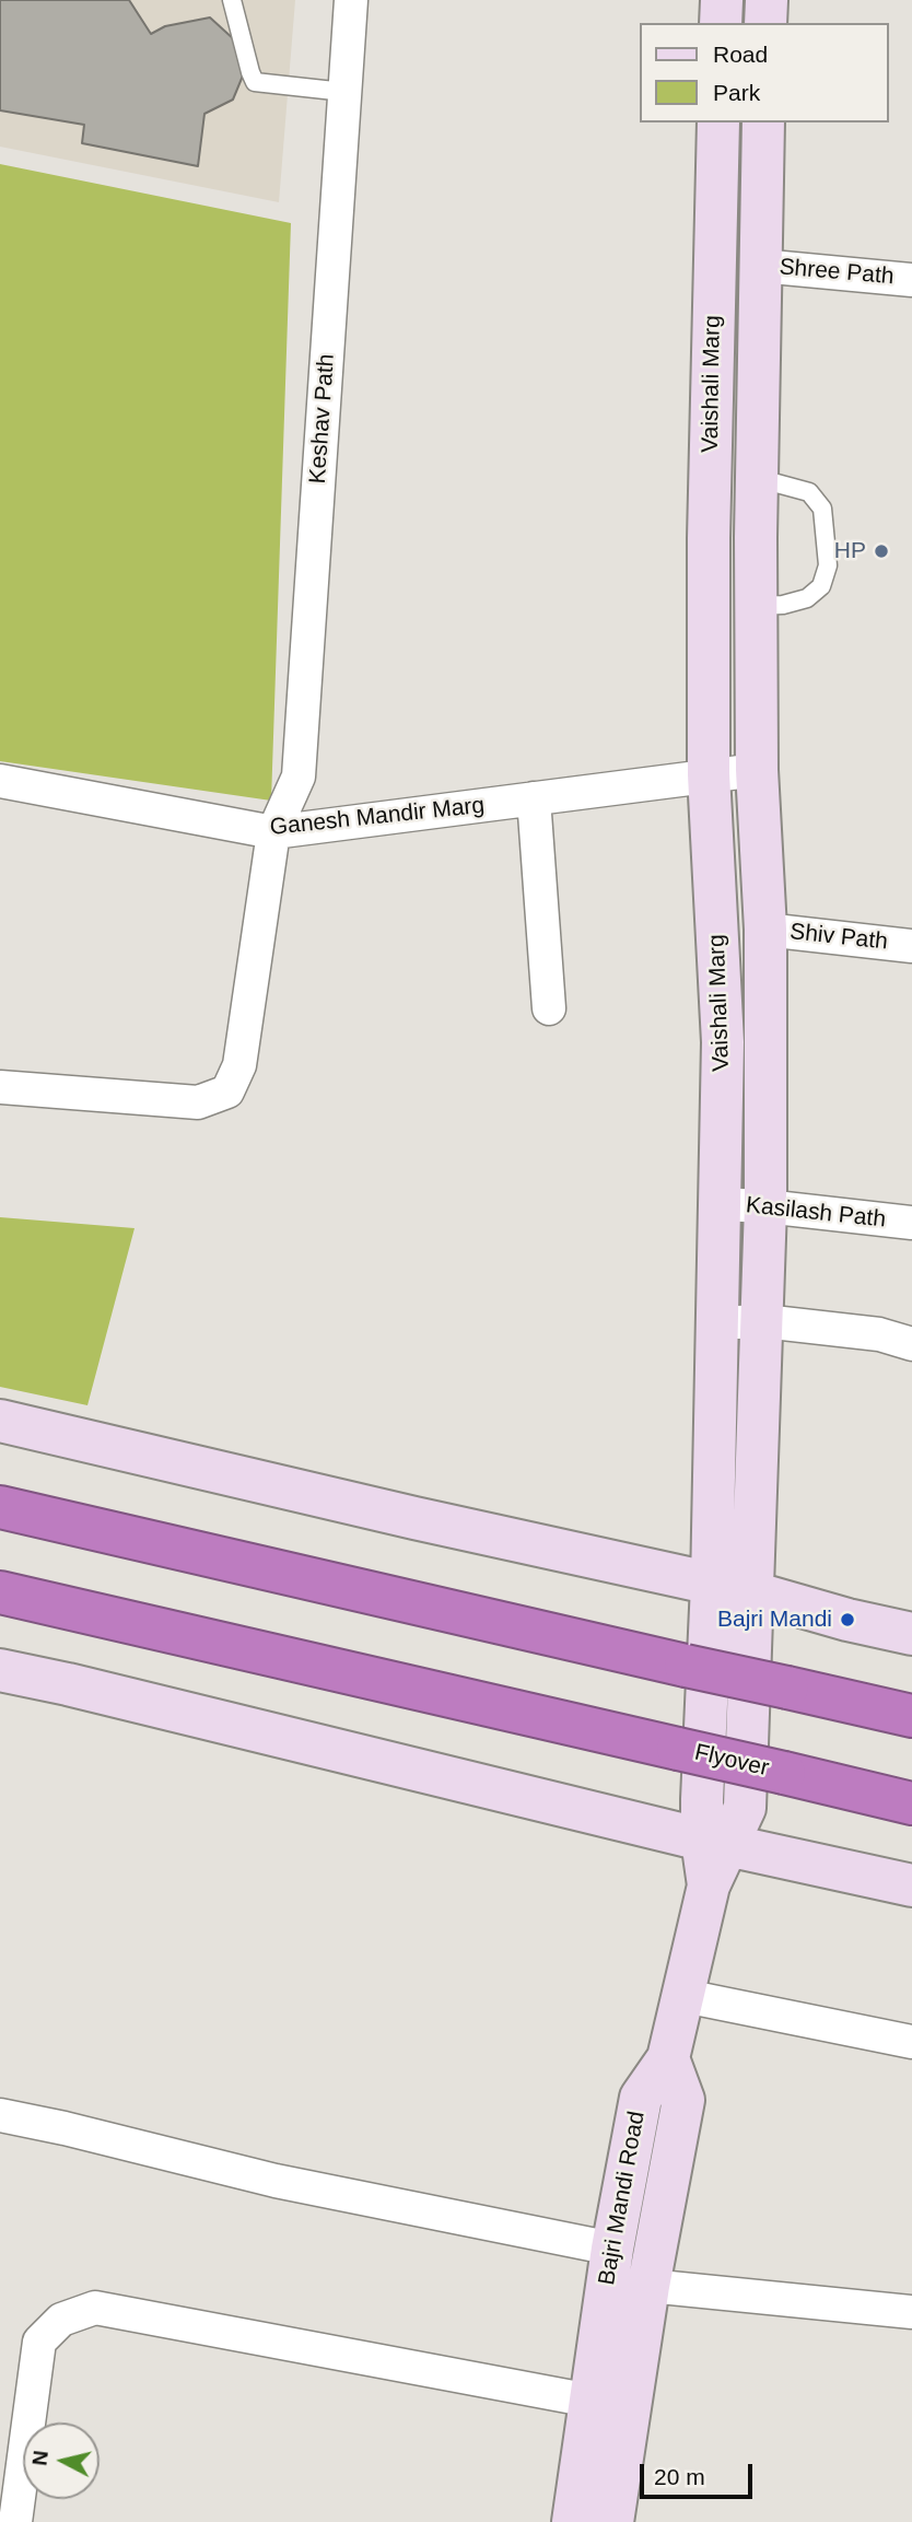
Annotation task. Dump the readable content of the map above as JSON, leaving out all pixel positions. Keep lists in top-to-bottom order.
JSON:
{
  "streets": {
    "highway": ["Flyover"],
    "street": [
      "Shree Path",
      "Vaishali Marg",
      "Keshav Path",
      "Ganesh Mandir Marg",
      "Shiv Path",
      "Kasilash Path",
      "Bajri Mandi Road"
    ]
  },
  "crossings": [
    ["Shree Path", "Vaishali Marg"],
    ["Vaishali Marg", "Ganesh Mandir Marg"],
    ["Vaishali Marg", "Shiv Path"],
    ["Vaishali Marg", "Kasilash Path"],
    ["Vaishali Marg", "Bajri Mandi Road"],
    ["Keshav Path", "Ganesh Mandir Marg"]
  ],
  "places": ["HP", "Bajri Mandi"],
  "legend": ["Road", "Park"],
  "scale_bar": "20 m",
  "north": "left"
}
